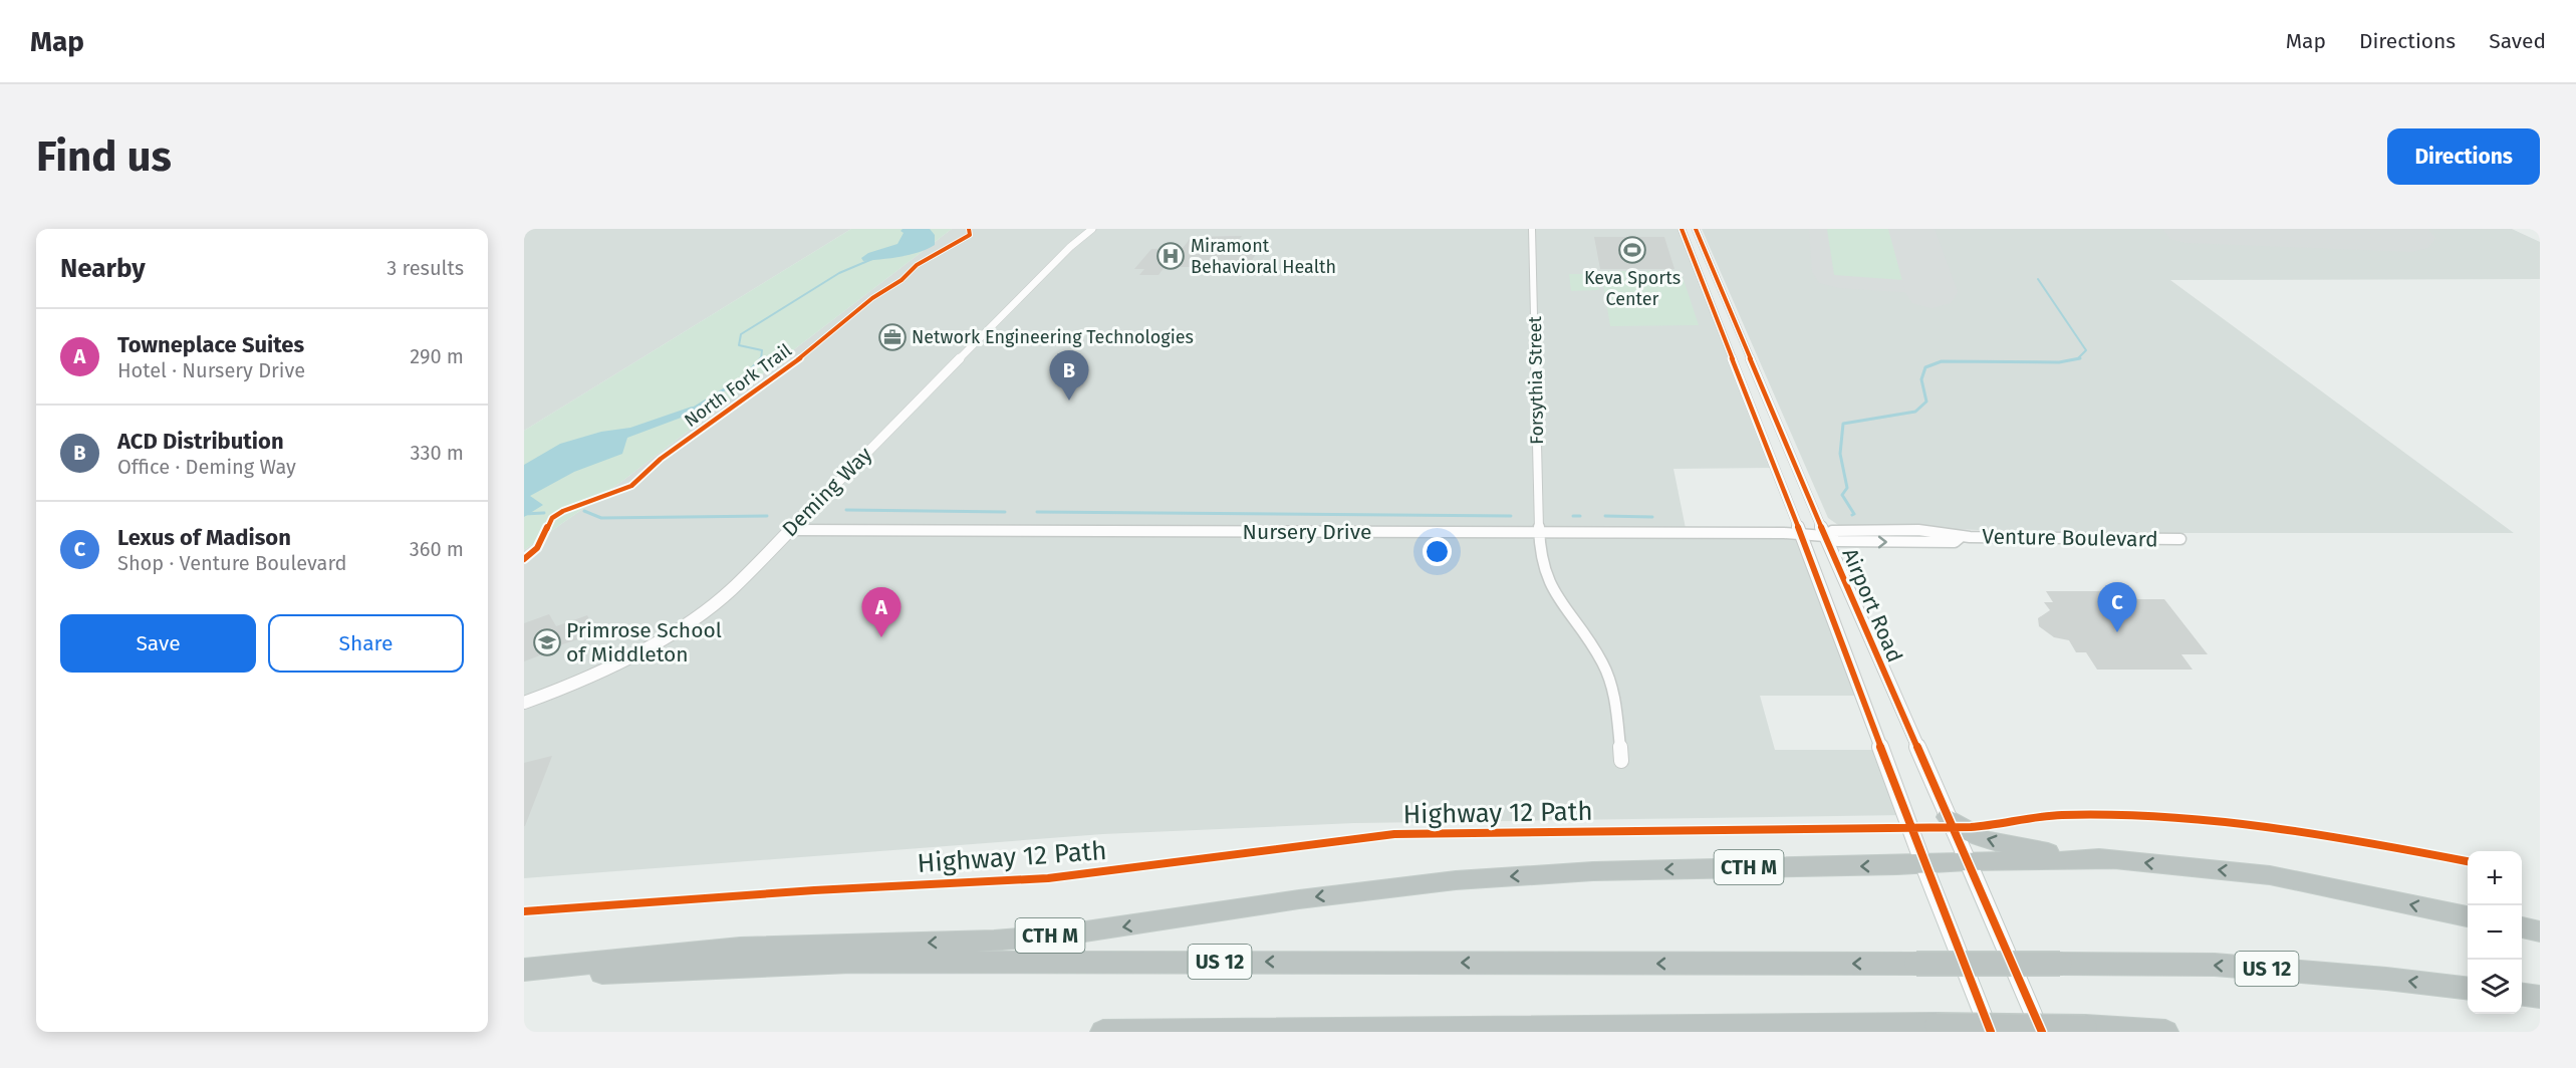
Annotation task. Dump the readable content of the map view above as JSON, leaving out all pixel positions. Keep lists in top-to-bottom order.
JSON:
{
  "streets": {
    "highway": ["CTH M", "US 12"],
    "main road": ["Airport Road"],
    "street": [
      "Forsythia Street",
      "Deming Way",
      "Nursery Drive",
      "Venture Boulevard"
    ],
    "cycle path": ["North Fork Trail", "Highway 12 Path"]
  },
  "crossings": [
    ["Forsythia Street", "Nursery Drive"],
    ["Deming Way", "Nursery Drive"],
    ["Nursery Drive", "Venture Boulevard"],
    ["Nursery Drive", "Airport Road"],
    ["Venture Boulevard", "Airport Road"],
    ["Airport Road", "CTH M"]
  ],
  "places": {
    "sports": ["Keva Sports Center"],
    "hospital": ["Miramont Behavioral Health"],
    "office": ["Network Engineering Technologies"],
    "school or university": ["Primrose School of Middleton"]
  },
  "page": {
    "header": "Map",
    "nav": ["Map", "Directions", "Saved"],
    "buttons": [
      "Directions",
      ["Save", "Share"]
    ],
    "title": "Find us",
    "heading": ["Nearby", "3 results"],
    "list": [
      {
        "mark": "A",
        "name": "Towneplace Suites",
        "note": "Hotel · Nursery Drive",
        "value": "290 m"
      },
      {
        "mark": "B",
        "name": "ACD Distribution",
        "note": "Office · Deming Way",
        "value": "330 m"
      },
      {
        "mark": "C",
        "name": "Lexus of Madison",
        "note": "Shop · Venture Boulevard",
        "value": "360 m"
      }
    ],
    "pins": ["B", "C", "A"],
    "map_buttons": ["+", "−"]
  }
}
